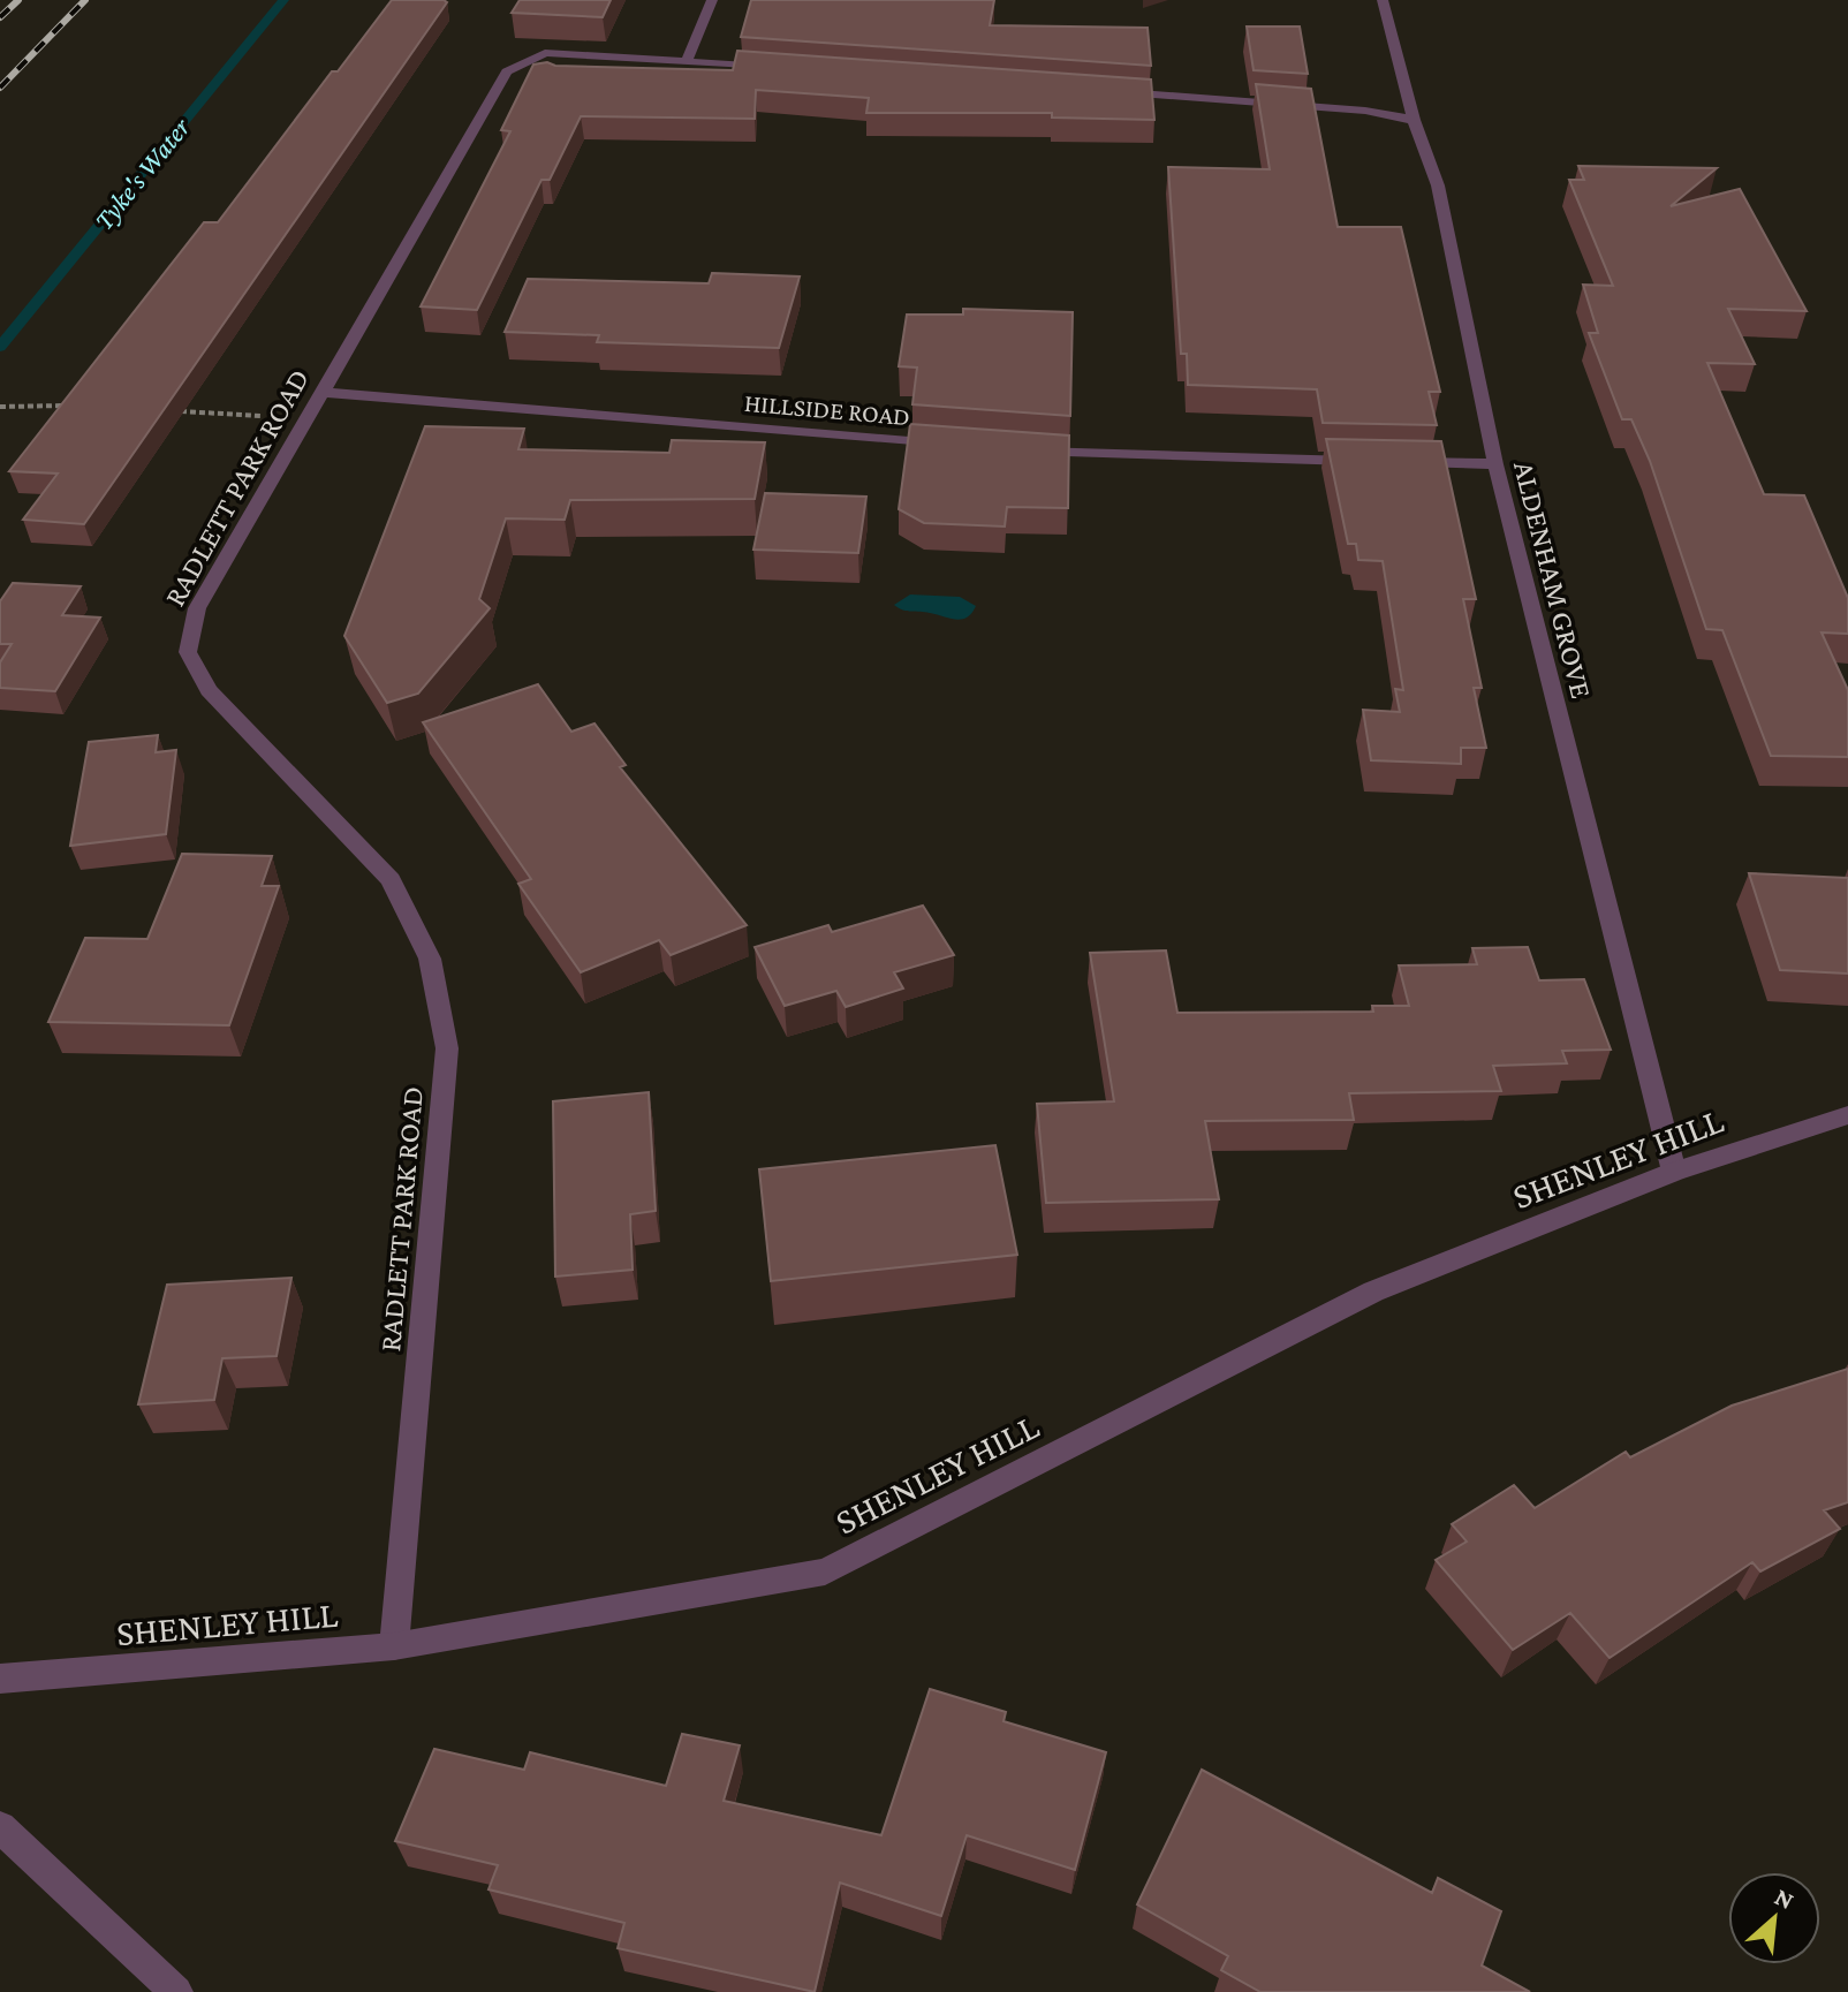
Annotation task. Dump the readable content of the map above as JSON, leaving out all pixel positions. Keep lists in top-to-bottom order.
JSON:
{
  "streets": {
    "street": [
      "HILLSIDE ROAD",
      "RADLETT PARK ROAD",
      "ALDENHAM GROVE",
      "SHENLEY HILL"
    ]
  },
  "crossings": [
    ["HILLSIDE ROAD", "RADLETT PARK ROAD"],
    ["RADLETT PARK ROAD", "SHENLEY HILL"],
    ["ALDENHAM GROVE", "SHENLEY HILL"]
  ],
  "water": ["Tyke's Water"],
  "north": "top right"
}
